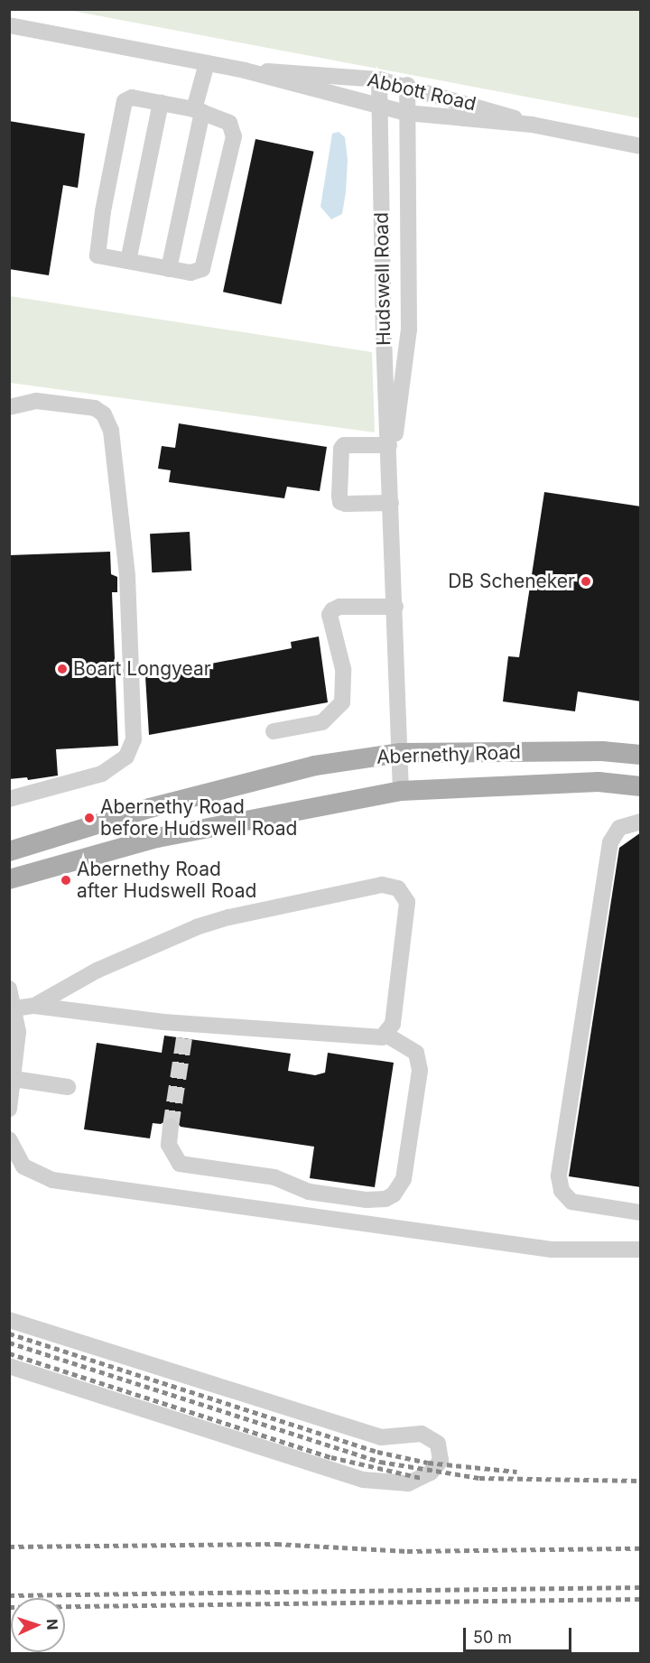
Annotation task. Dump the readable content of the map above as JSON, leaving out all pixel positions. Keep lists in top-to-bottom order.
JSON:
{
  "streets": {
    "main road": ["Abernethy Road"],
    "street": ["Abbott Road", "Hudswell Road"]
  },
  "crossings": [
    ["Abbott Road", "Hudswell Road"],
    ["Hudswell Road", "Abernethy Road"]
  ],
  "places": [
    "DB Scheneker",
    "Boart Longyear",
    "Abernethy Road before Hudswell Road",
    "Abernethy Road after Hudswell Road"
  ],
  "scale_bar": "50 m",
  "north": "right"
}
